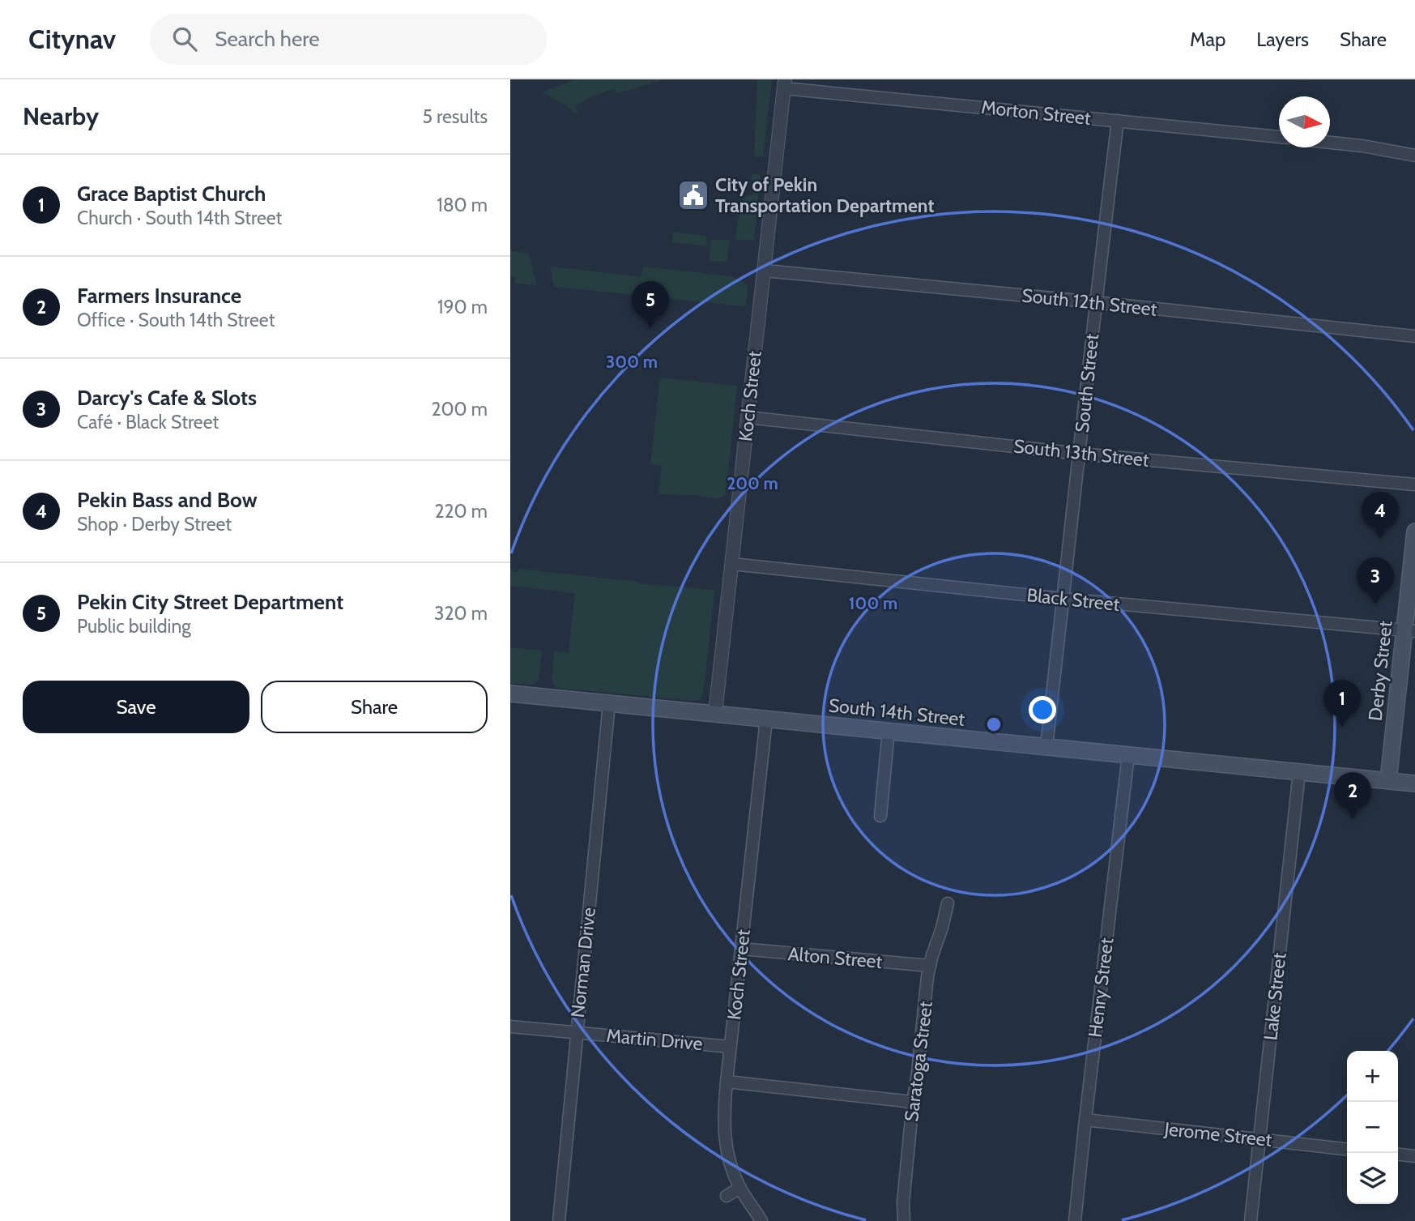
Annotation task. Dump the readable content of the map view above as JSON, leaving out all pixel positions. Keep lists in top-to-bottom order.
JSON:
{
  "streets": {
    "main road": ["Derby Street", "South 14th Street"],
    "street": [
      "Morton Street",
      "South 12th Street",
      "South Street",
      "Koch Street",
      "South 13th Street",
      "Black Street",
      "Alton Street",
      "Norman Drive",
      "Henry Street",
      "Lake Street",
      "Martin Drive",
      "Saratoga Street",
      "Jerome Street"
    ]
  },
  "crossings": [
    ["Morton Street", "South Street"],
    ["Morton Street", "Koch Street"],
    ["South 12th Street", "South Street"],
    ["South 12th Street", "Koch Street"],
    ["South Street", "South 13th Street"],
    ["South Street", "Black Street"],
    ["South Street", "South 14th Street"],
    ["Koch Street", "South 13th Street"],
    ["Koch Street", "Black Street"],
    ["Koch Street", "South 14th Street"],
    ["Koch Street", "Alton Street"],
    ["Koch Street", "Martin Drive"],
    ["Black Street", "Derby Street"],
    ["Derby Street", "South 14th Street"],
    ["South 14th Street", "Norman Drive"],
    ["South 14th Street", "Henry Street"],
    ["South 14th Street", "Lake Street"],
    ["Alton Street", "Saratoga Street"],
    ["Norman Drive", "Martin Drive"],
    ["Henry Street", "Jerome Street"],
    ["Lake Street", "Jerome Street"]
  ],
  "places": {
    "public building": ["City of Pekin Transportation Department"]
  },
  "north": "right",
  "page": {
    "header": "Citynav",
    "search": "Search here",
    "nav": ["Map", "Layers", "Share"],
    "heading": ["Nearby", "5 results"],
    "list": [
      {
        "mark": "1",
        "name": "Grace Baptist Church",
        "note": "Church · South 14th Street",
        "value": "180 m"
      },
      {
        "mark": "2",
        "name": "Farmers Insurance",
        "note": "Office · South 14th Street",
        "value": "190 m"
      },
      {
        "mark": "3",
        "name": "Darcy's Cafe & Slots",
        "note": "Café · Black Street",
        "value": "200 m"
      },
      {
        "mark": "4",
        "name": "Pekin Bass and Bow",
        "note": "Shop · Derby Street",
        "value": "220 m"
      },
      {
        "mark": "5",
        "name": "Pekin City Street Department",
        "note": "Public building",
        "value": "320 m"
      }
    ],
    "pins": [
      "5",
      "4",
      "3",
      "1",
      "2"
    ],
    "buttons": ["Save", "Share"],
    "map_buttons": ["+", "−"]
  },
  "rings": ["300 m", "200 m", "100 m"]
}
